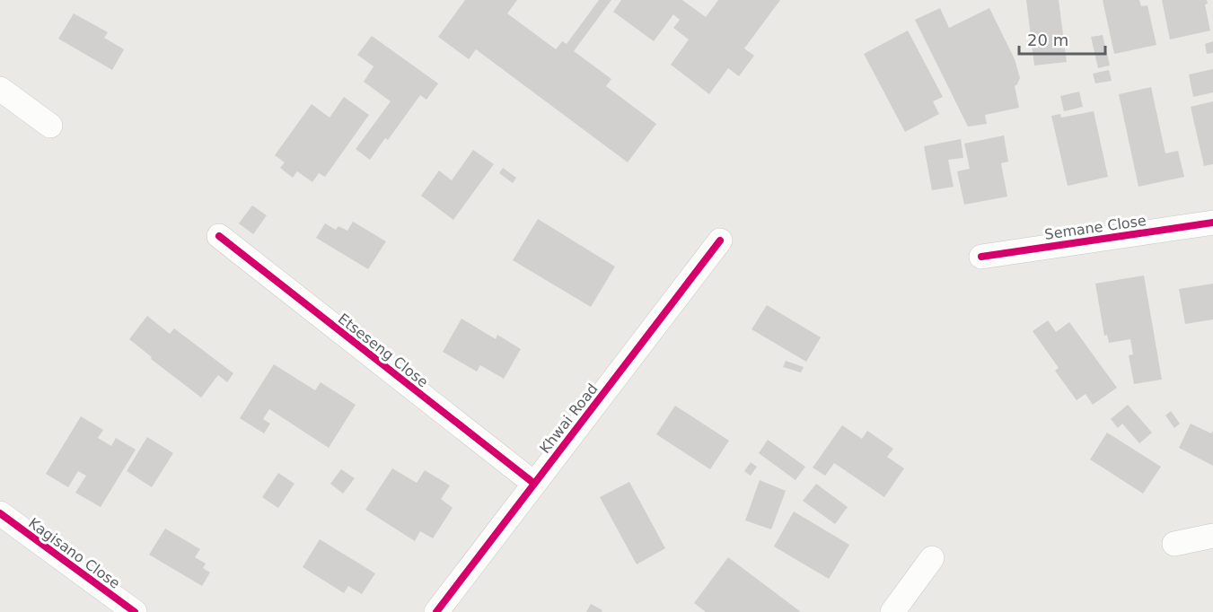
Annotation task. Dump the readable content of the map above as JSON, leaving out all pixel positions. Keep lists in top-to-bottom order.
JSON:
{
  "streets": {
    "street": [
      "Semane Close",
      "Etseseng Close",
      "Khwai Road",
      "Kagisano Close"
    ]
  },
  "crossings": [
    ["Etseseng Close", "Khwai Road"]
  ],
  "scale_bar": "20 m"
}
